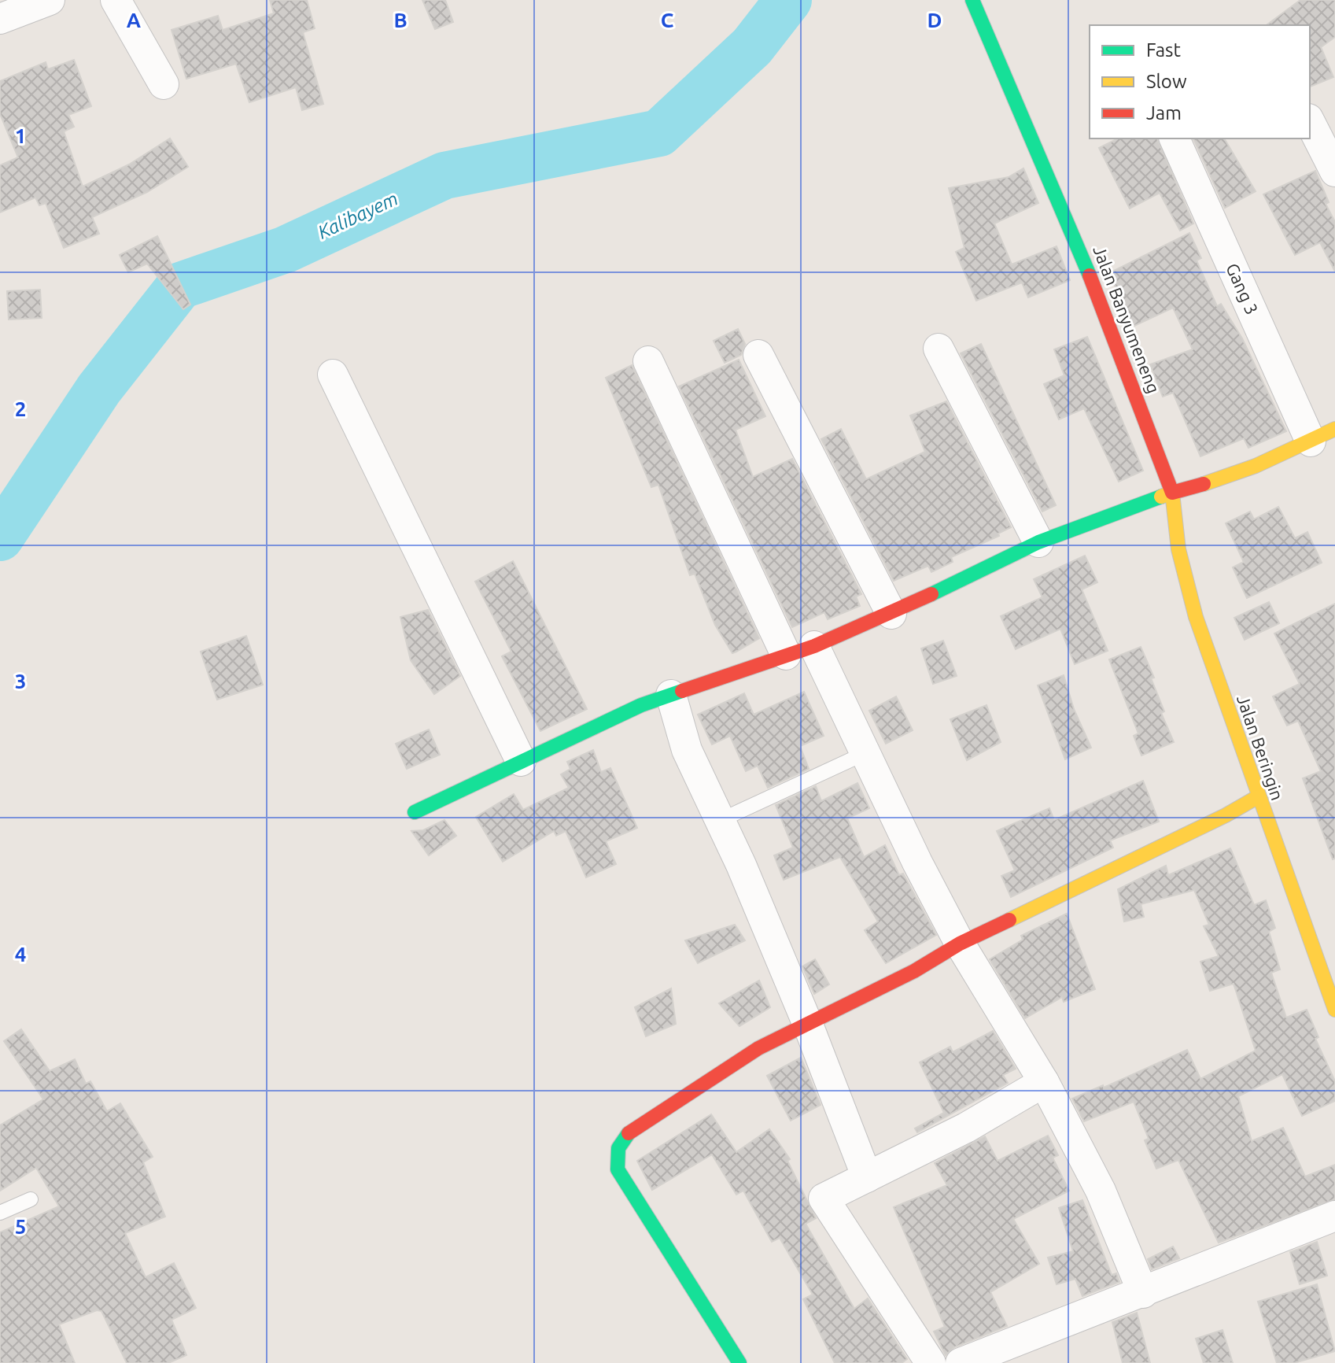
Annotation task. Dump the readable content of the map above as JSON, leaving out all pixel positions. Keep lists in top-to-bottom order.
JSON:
{
  "streets": {
    "street": ["Gang 3", "Jalan Banyumeneng", "Jalan Beringin"]
  },
  "crossings": [
    ["Jalan Banyumeneng", "Jalan Beringin"]
  ],
  "water": ["Kalibayem"],
  "legend": ["Fast", "Slow", "Jam"],
  "grid": {
    "columns": [
      "A",
      "B",
      "C",
      "D"
    ],
    "rows": [
      "1",
      "2",
      "3",
      "4",
      "5"
    ]
  }
}
